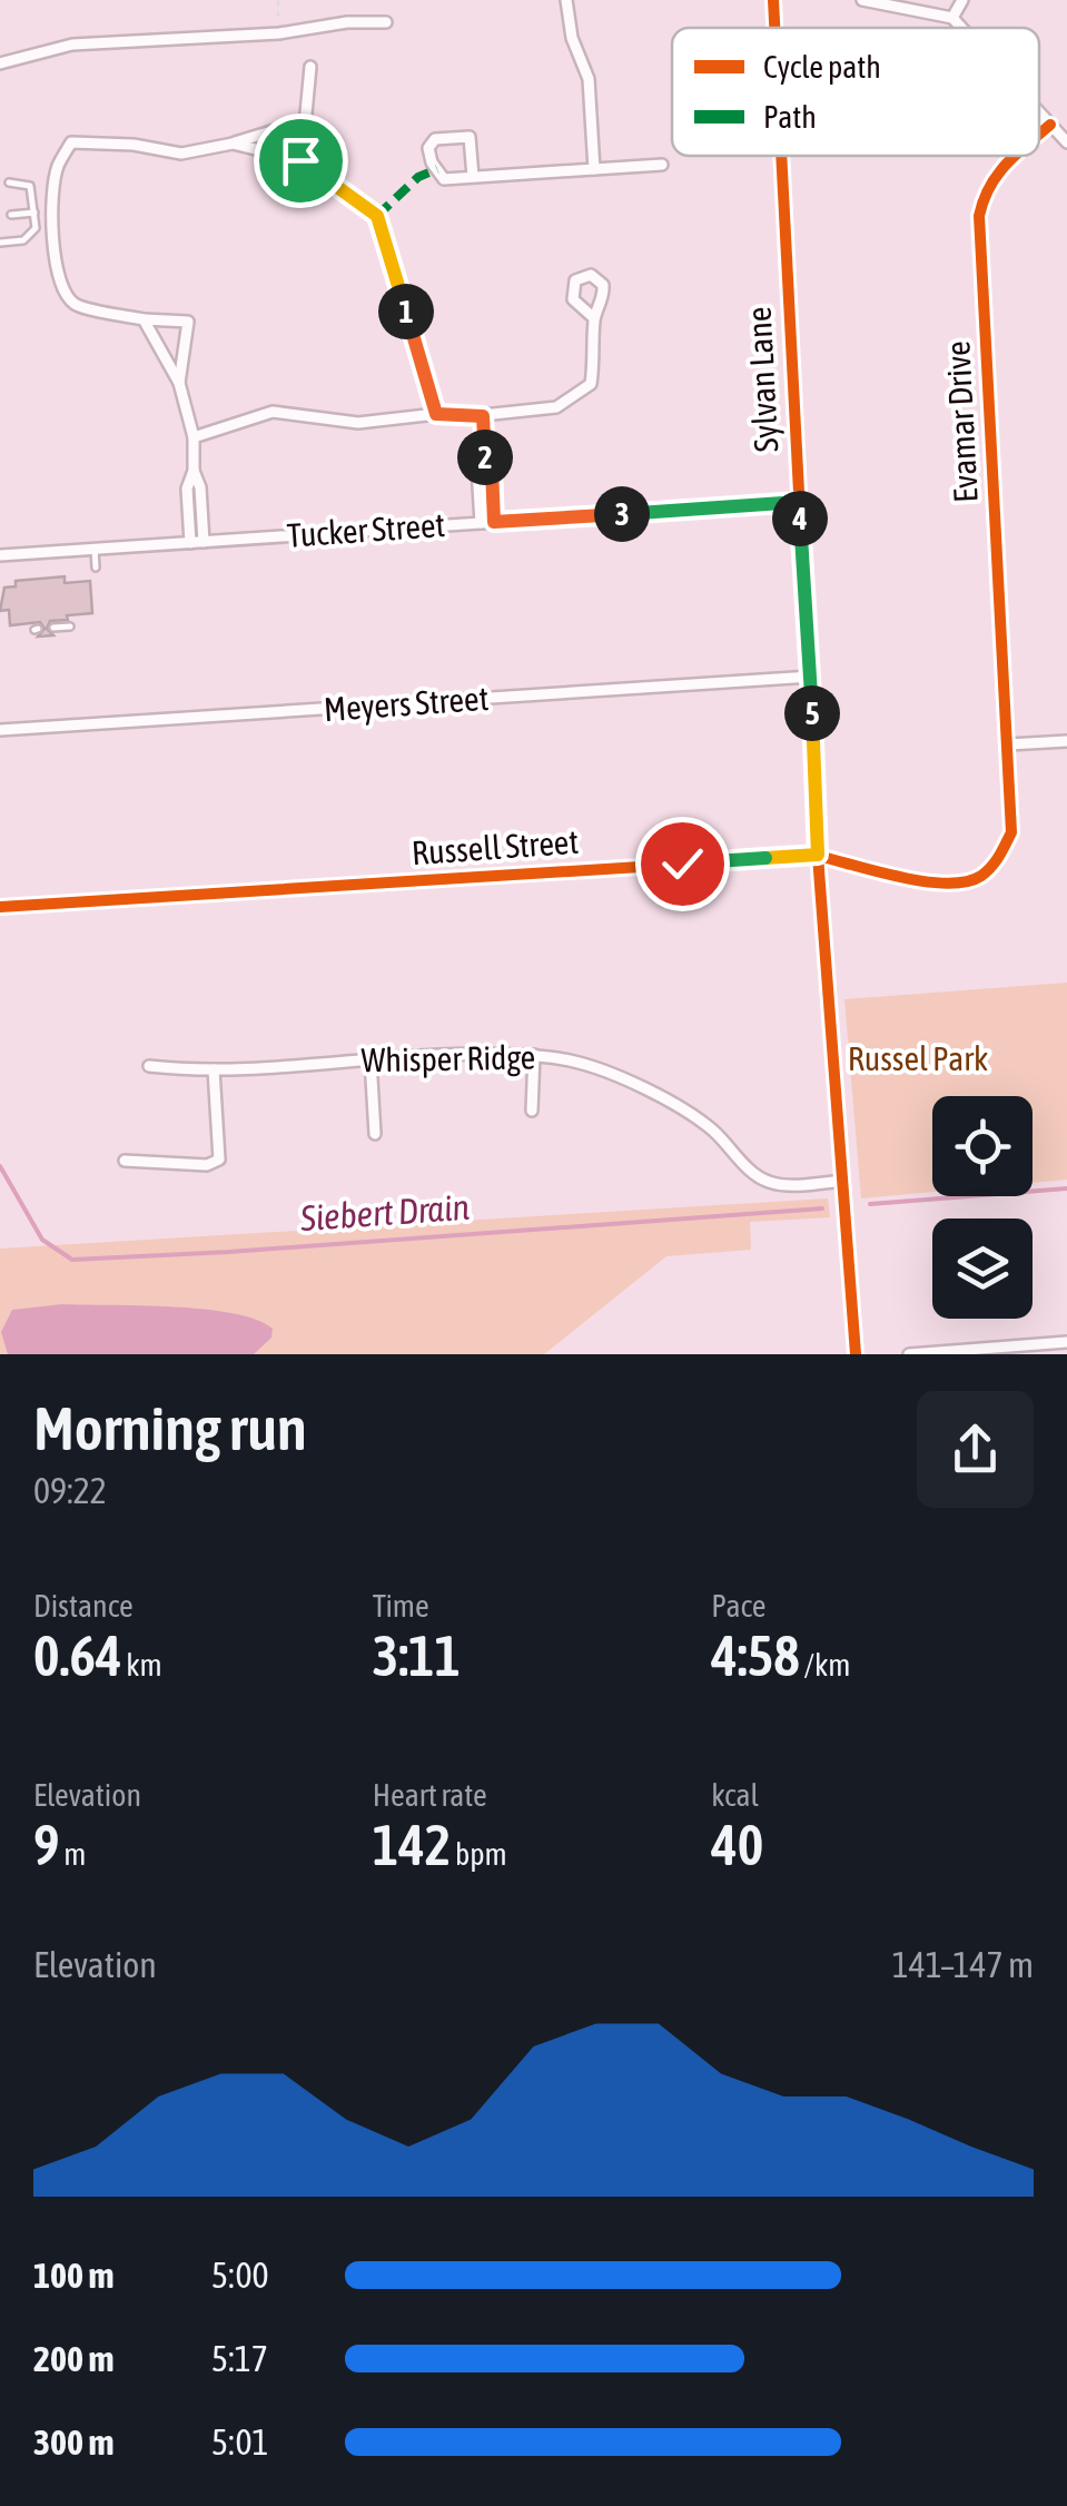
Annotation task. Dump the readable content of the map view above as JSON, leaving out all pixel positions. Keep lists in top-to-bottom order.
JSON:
{
  "streets": {
    "street": [
      "Sylvan Lane",
      "Evamar Drive",
      "Tucker Street",
      "Meyers Street",
      "Russell Street",
      "Whisper Ridge"
    ]
  },
  "crossings": [
    ["Sylvan Lane", "Tucker Street"],
    ["Sylvan Lane", "Meyers Street"],
    ["Sylvan Lane", "Russell Street"],
    ["Sylvan Lane", "Whisper Ridge"],
    ["Evamar Drive", "Russell Street"]
  ],
  "water": ["Siebert Drain"],
  "parks": ["Russel Park"],
  "legend": ["Cycle path", "Path"],
  "page": {
    "pins": [
      "1",
      "2",
      "3",
      "4",
      "5"
    ],
    "heading": ["Morning run", "09:22"],
    "stats": [
      ["Distance", "0.64 km"],
      ["Time", "3:11"],
      ["Pace", "4:58 /km"],
      ["Elevation", "9 m"],
      ["Heart rate", "142 bpm"],
      ["kcal", "40"]
    ],
    "chart": ["Elevation", "141–147 m"],
    "list": [
      {
        "name": "100 m",
        "note": "5:00"
      },
      {
        "name": "200 m",
        "note": "5:17"
      },
      {
        "name": "300 m",
        "note": "5:01"
      }
    ]
  }
}
